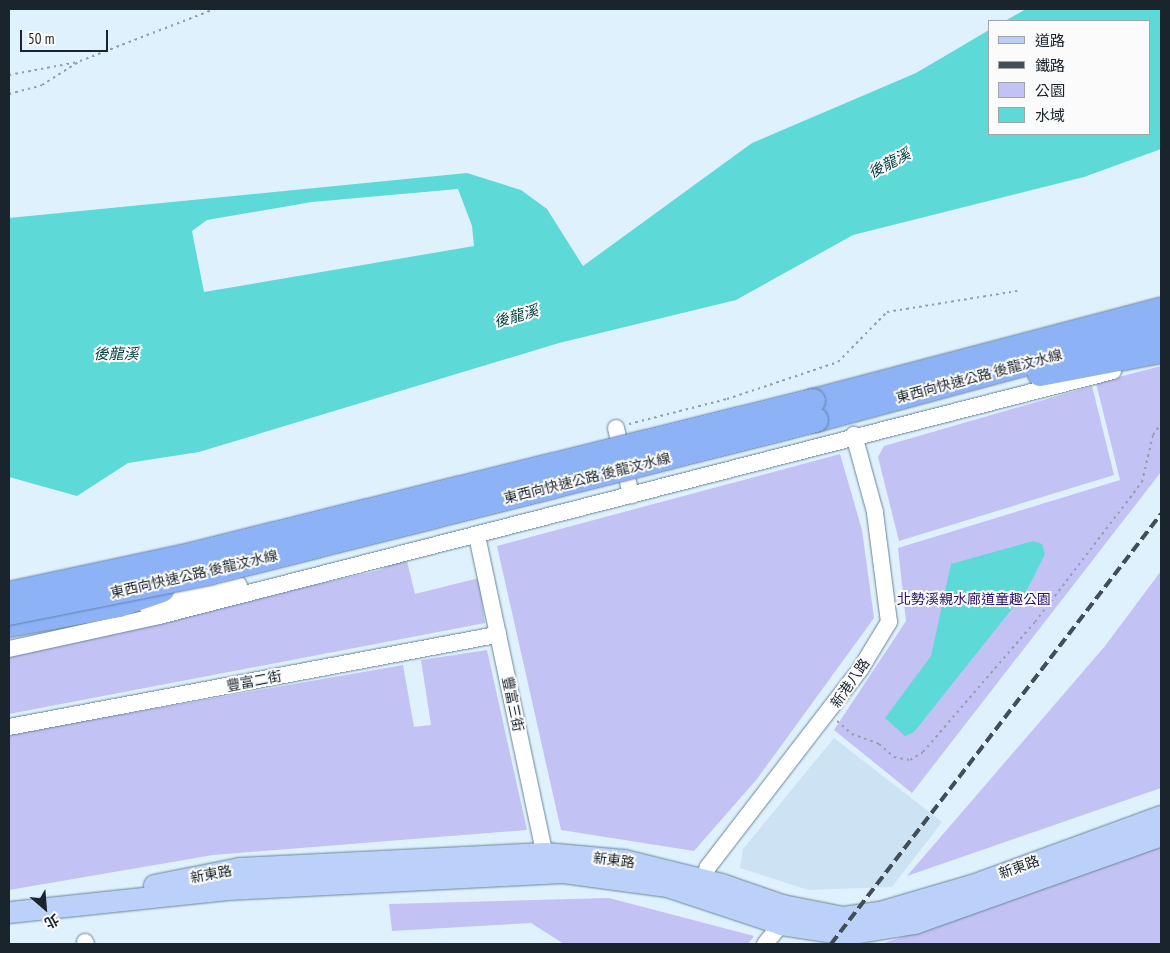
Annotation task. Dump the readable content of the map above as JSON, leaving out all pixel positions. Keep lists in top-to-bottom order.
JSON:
{
  "streets": {
    "highway": ["東西向快速公路 後龍汶水線"],
    "main road": ["新東路"],
    "street": ["豐富二街", "新港八路", "豐富三街"]
  },
  "crossings": [
    ["豐富二街", "豐富三街"],
    ["新港八路", "新東路"],
    ["豐富三街", "新東路"]
  ],
  "water": ["後龍溪"],
  "parks": ["北勢溪親水廊道童趣公園"],
  "legend": [
    "道路",
    "鐵路",
    "公園",
    "水域"
  ],
  "scale_bar": "50 m",
  "north": "bottom right"
}
